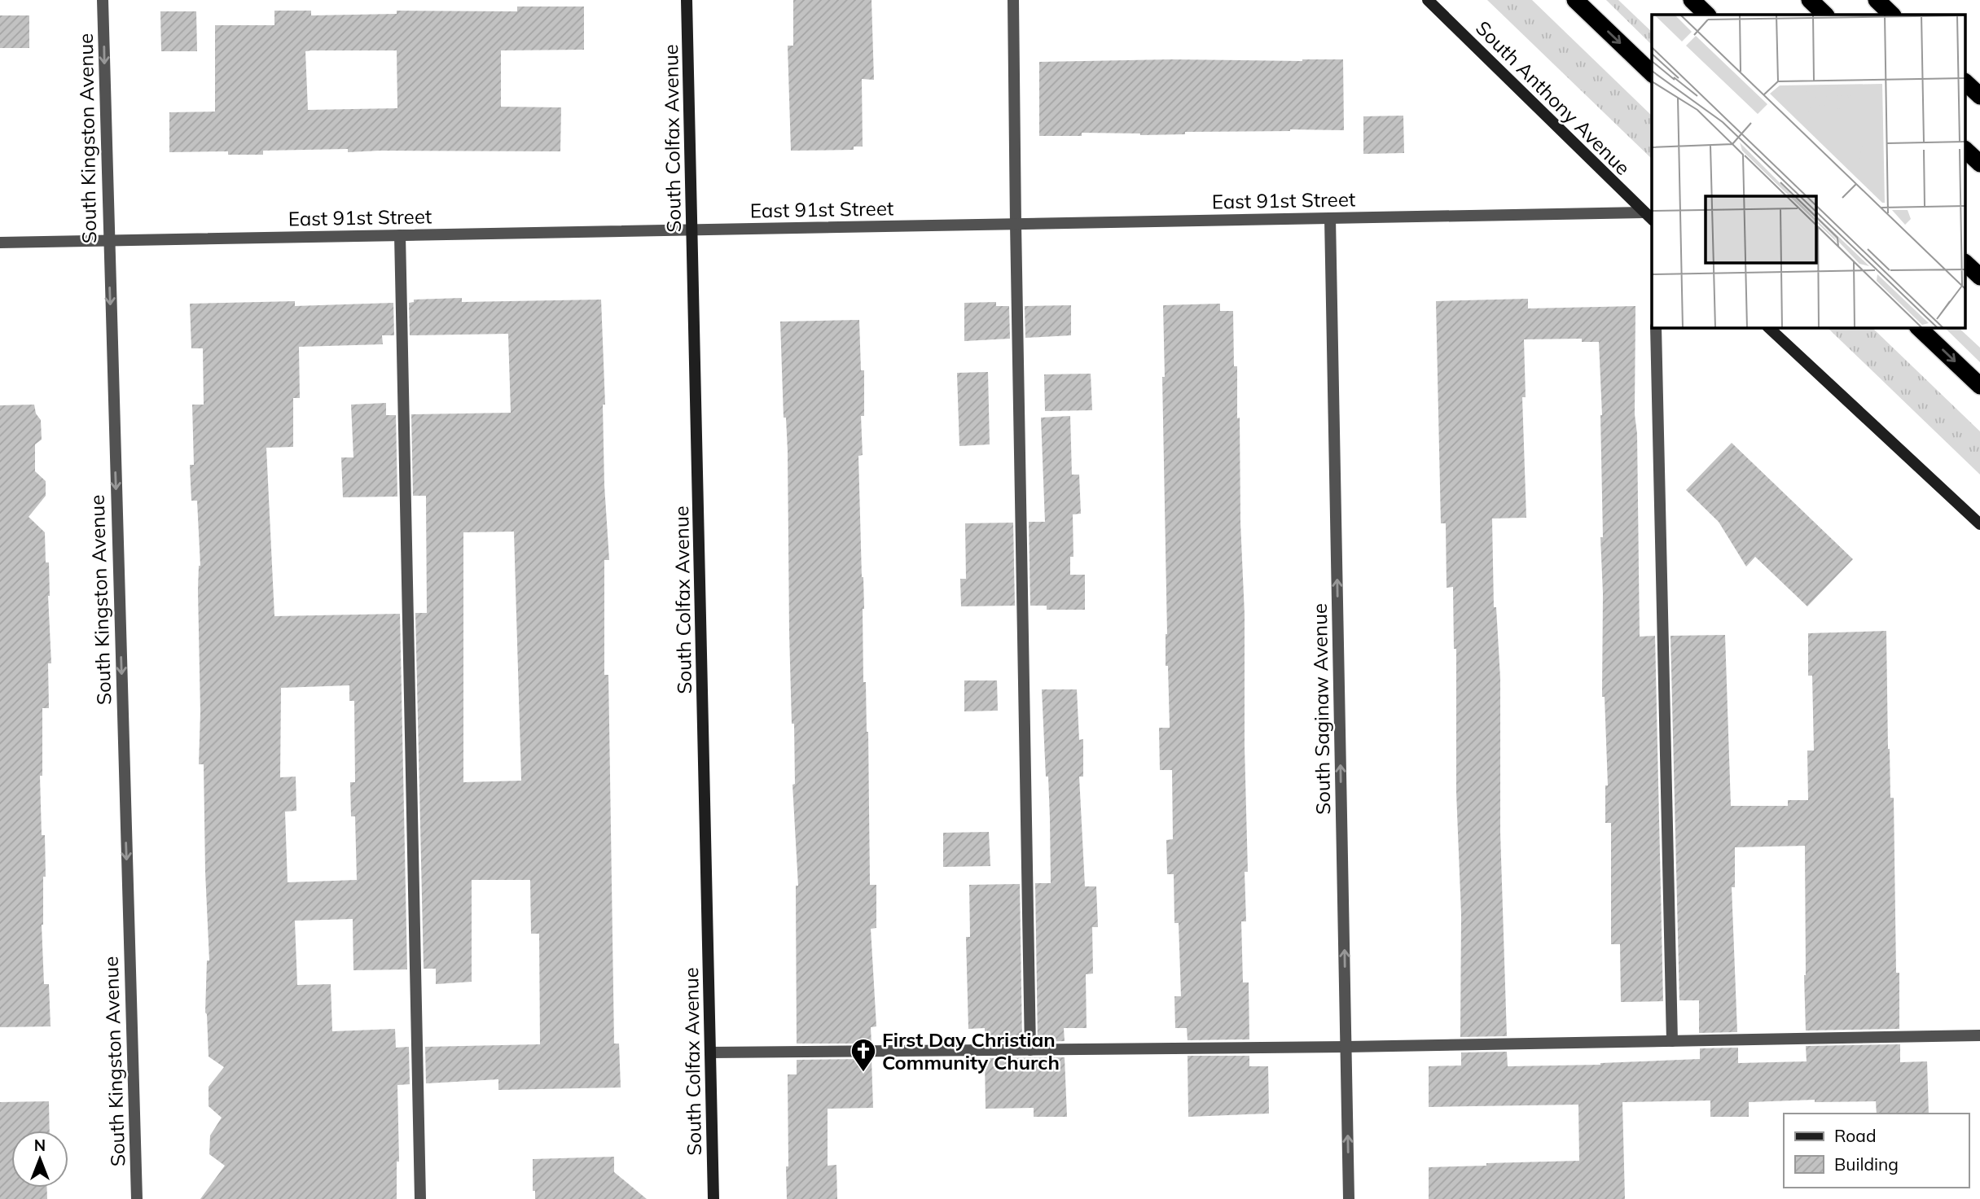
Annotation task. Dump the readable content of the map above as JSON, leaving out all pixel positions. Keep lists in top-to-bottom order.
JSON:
{
  "streets": {
    "main road": ["South Anthony Avenue", "South Colfax Avenue"],
    "street": ["South Kingston Avenue", "East 91st Street", "South Saginaw Avenue"]
  },
  "crossings": [
    ["South Anthony Avenue", "East 91st Street"],
    ["South Kingston Avenue", "East 91st Street"],
    ["South Colfax Avenue", "East 91st Street"],
    ["East 91st Street", "South Saginaw Avenue"]
  ],
  "one_way": ["South Kingston Avenue", "South Saginaw Avenue"],
  "places": {
    "church": ["First Day Christian Community Church"]
  },
  "legend": ["Road", "Building"],
  "north": "top"
}
